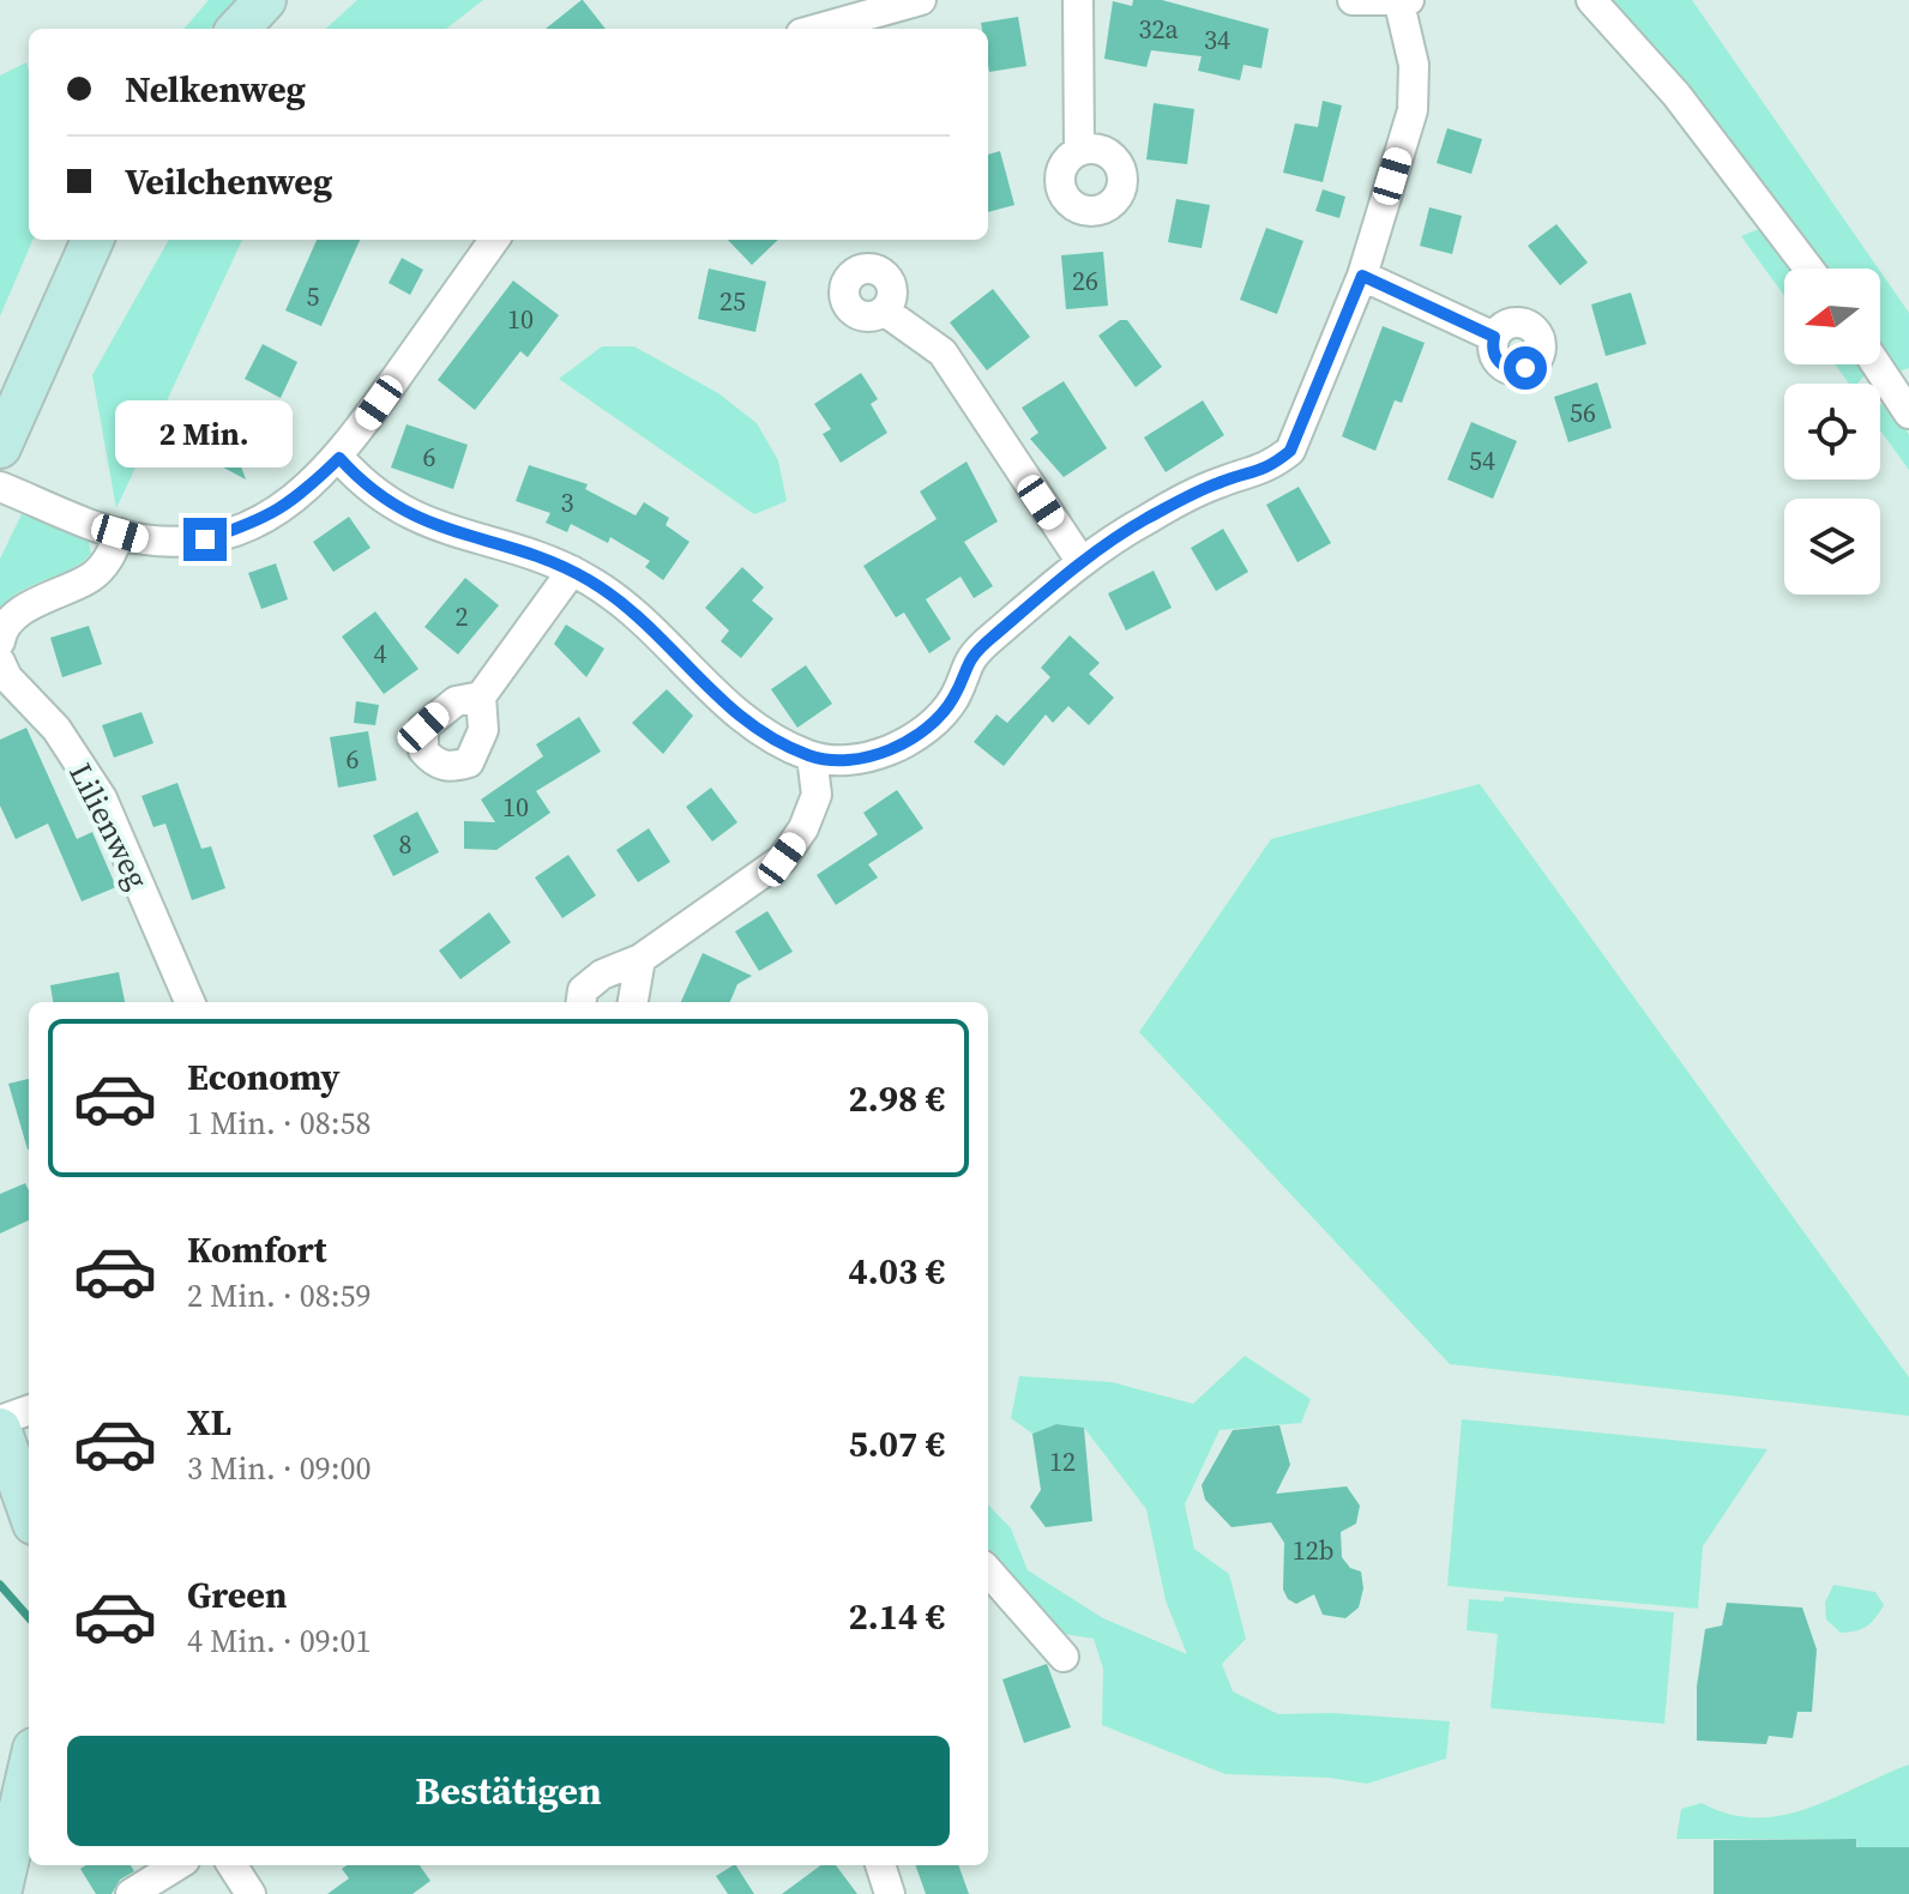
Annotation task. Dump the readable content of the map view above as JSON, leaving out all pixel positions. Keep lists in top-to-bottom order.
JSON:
{
  "streets": {
    "street": ["Lilienweg"]
  },
  "house_numbers": [
    "32a",
    "34",
    "26",
    "5",
    "25",
    "10",
    "56",
    "6",
    "54",
    "3",
    "2",
    "4",
    "6",
    "10",
    "8",
    "12",
    "12b"
  ],
  "north": "left",
  "page": {
    "banner": ["Nelkenweg", "Veilchenweg"],
    "bubble": "2 Min.",
    "list": [
      {
        "name": "Economy",
        "note": "1 Min. · 08:58",
        "value": "2.98 €"
      },
      {
        "name": "Komfort",
        "note": "2 Min. · 08:59",
        "value": "4.03 €"
      },
      {
        "name": "XL",
        "note": "3 Min. · 09:00",
        "value": "5.07 €"
      },
      {
        "name": "Green",
        "note": "4 Min. · 09:01",
        "value": "2.14 €"
      }
    ],
    "buttons": "Bestätigen"
  }
}
